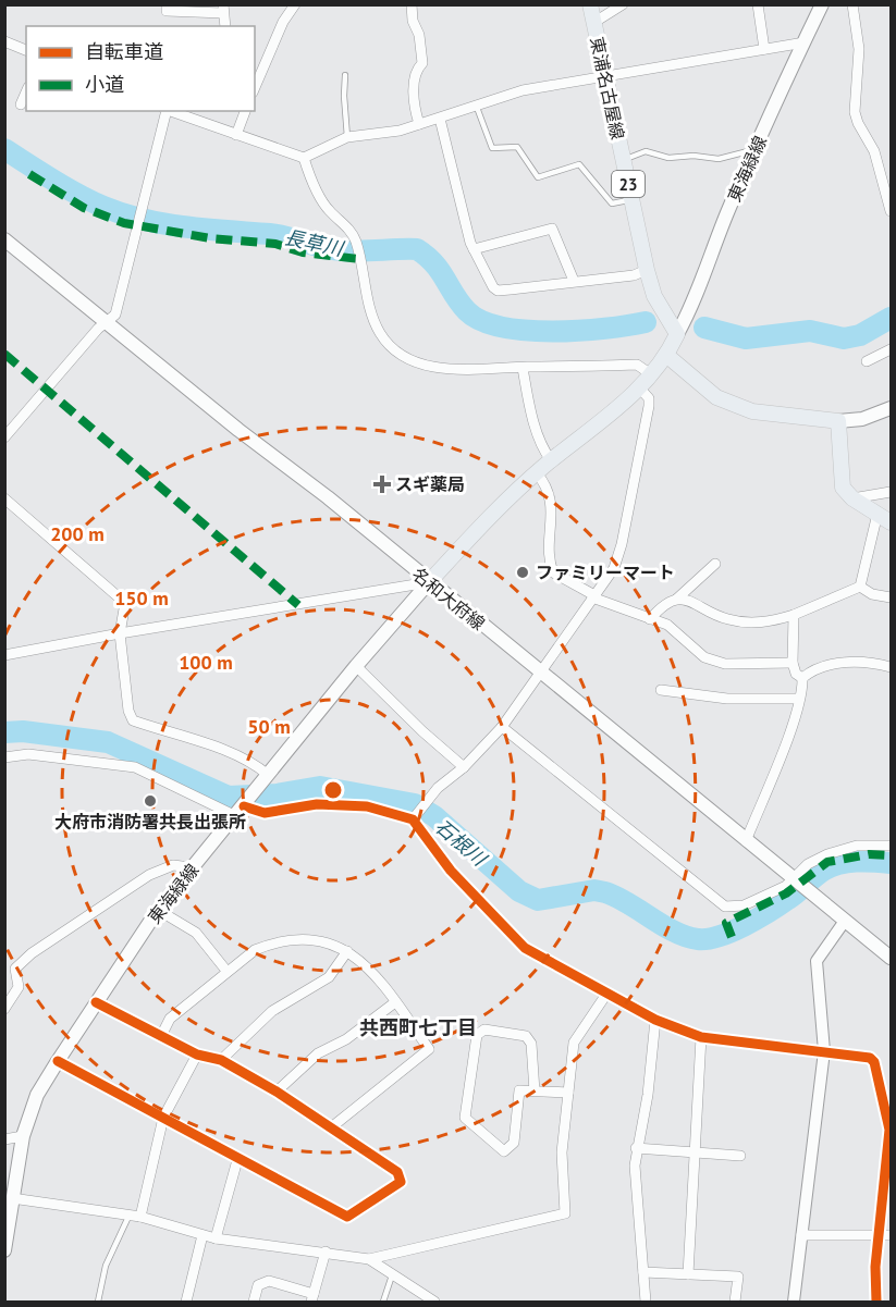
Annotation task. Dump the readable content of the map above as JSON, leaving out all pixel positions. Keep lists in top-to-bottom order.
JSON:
{
  "streets": {
    "main road": [
      "東浦名古屋線",
      "東海緑線",
      "23",
      "名和大府線"
    ]
  },
  "crossings": [
    ["東浦名古屋線", "東海緑線"],
    ["東海緑線", "名和大府線"]
  ],
  "districts": ["共西町七丁目"],
  "water": ["長草川", "石根川"],
  "places": {
    "health": ["スギ薬局"],
    "other": ["ファミリーマート", "大府市消防署共長出張所"]
  },
  "legend": ["自転車道", "小道"],
  "rings": [
    "200 m",
    "150 m",
    "100 m",
    "50 m"
  ]
}
